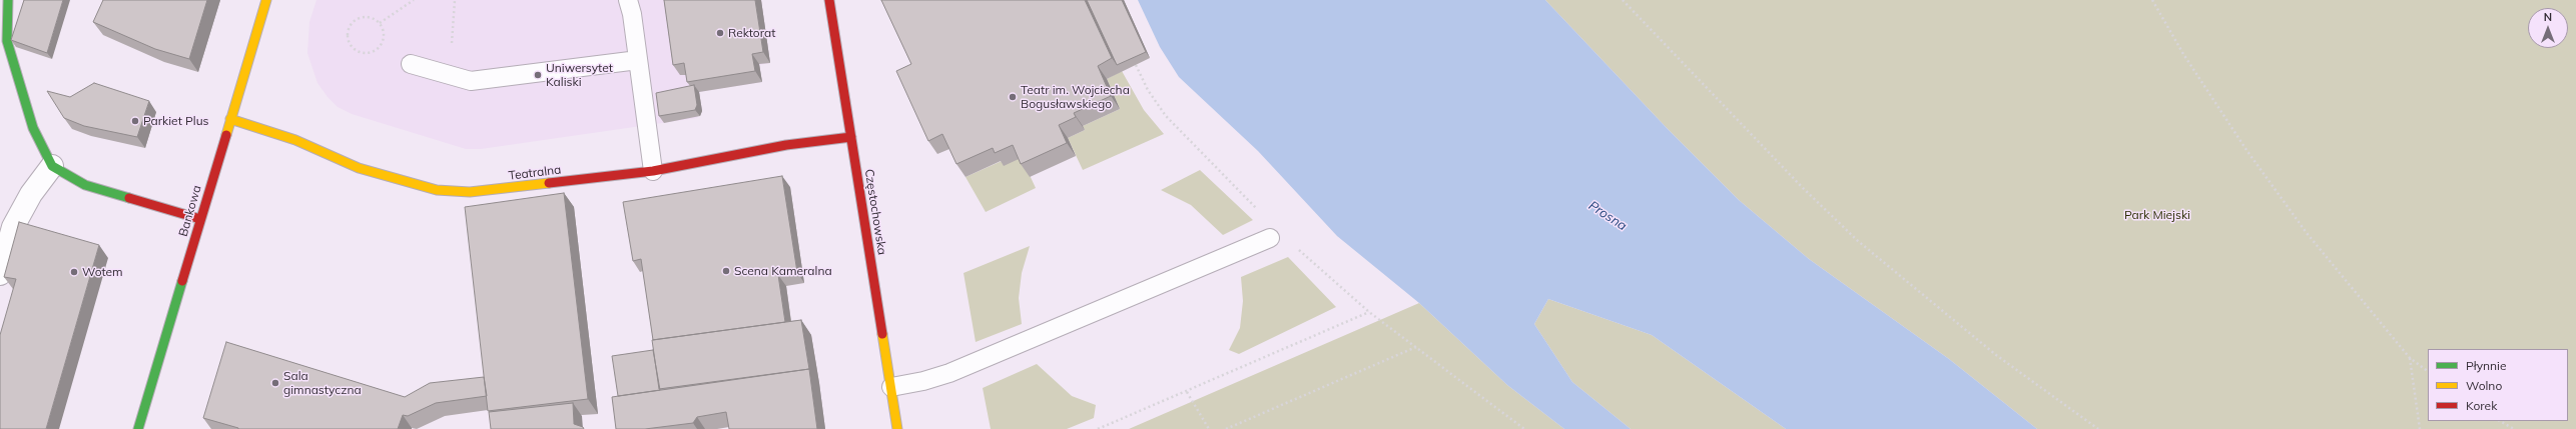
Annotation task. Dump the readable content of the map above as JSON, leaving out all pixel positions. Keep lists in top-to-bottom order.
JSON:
{
  "streets": {
    "street": ["Teatralna", "Bankowa", "Częstochowska"]
  },
  "crossings": [
    ["Teatralna", "Bankowa"],
    ["Teatralna", "Częstochowska"]
  ],
  "water": ["Prosna"],
  "parks": ["Park Miejski"],
  "places": [
    "Rektorat",
    "Uniwersytet Kaliski",
    "Teatr im. Wojciecha Bogusławskiego",
    "Parkiet Plus",
    "Scena Kameralna",
    "Wotem",
    "Sala gimnastyczna"
  ],
  "legend": ["Płynnie", "Wolno", "Korek"],
  "north": "top"
}
